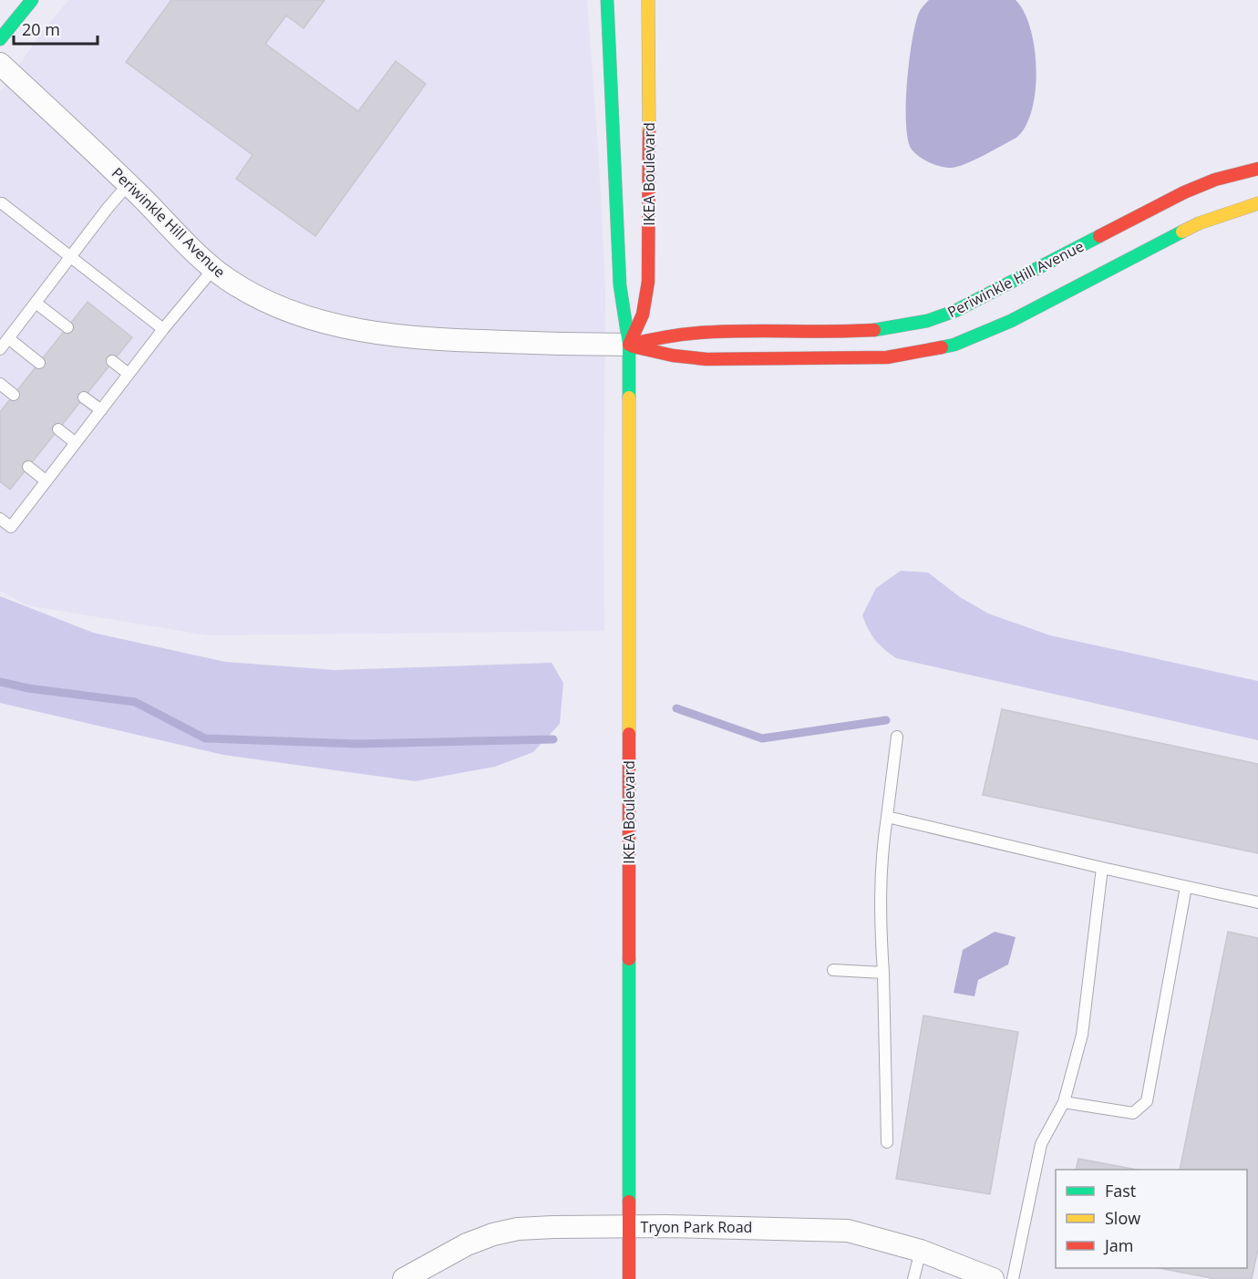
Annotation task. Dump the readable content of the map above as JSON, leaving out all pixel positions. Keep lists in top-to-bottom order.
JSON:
{
  "streets": {
    "street": ["IKEA Boulevard", "Periwinkle Hill Avenue", "Tryon Park Road"]
  },
  "crossings": [
    ["IKEA Boulevard", "Periwinkle Hill Avenue"],
    ["IKEA Boulevard", "Tryon Park Road"]
  ],
  "legend": ["Fast", "Slow", "Jam"],
  "scale_bar": "20 m"
}
